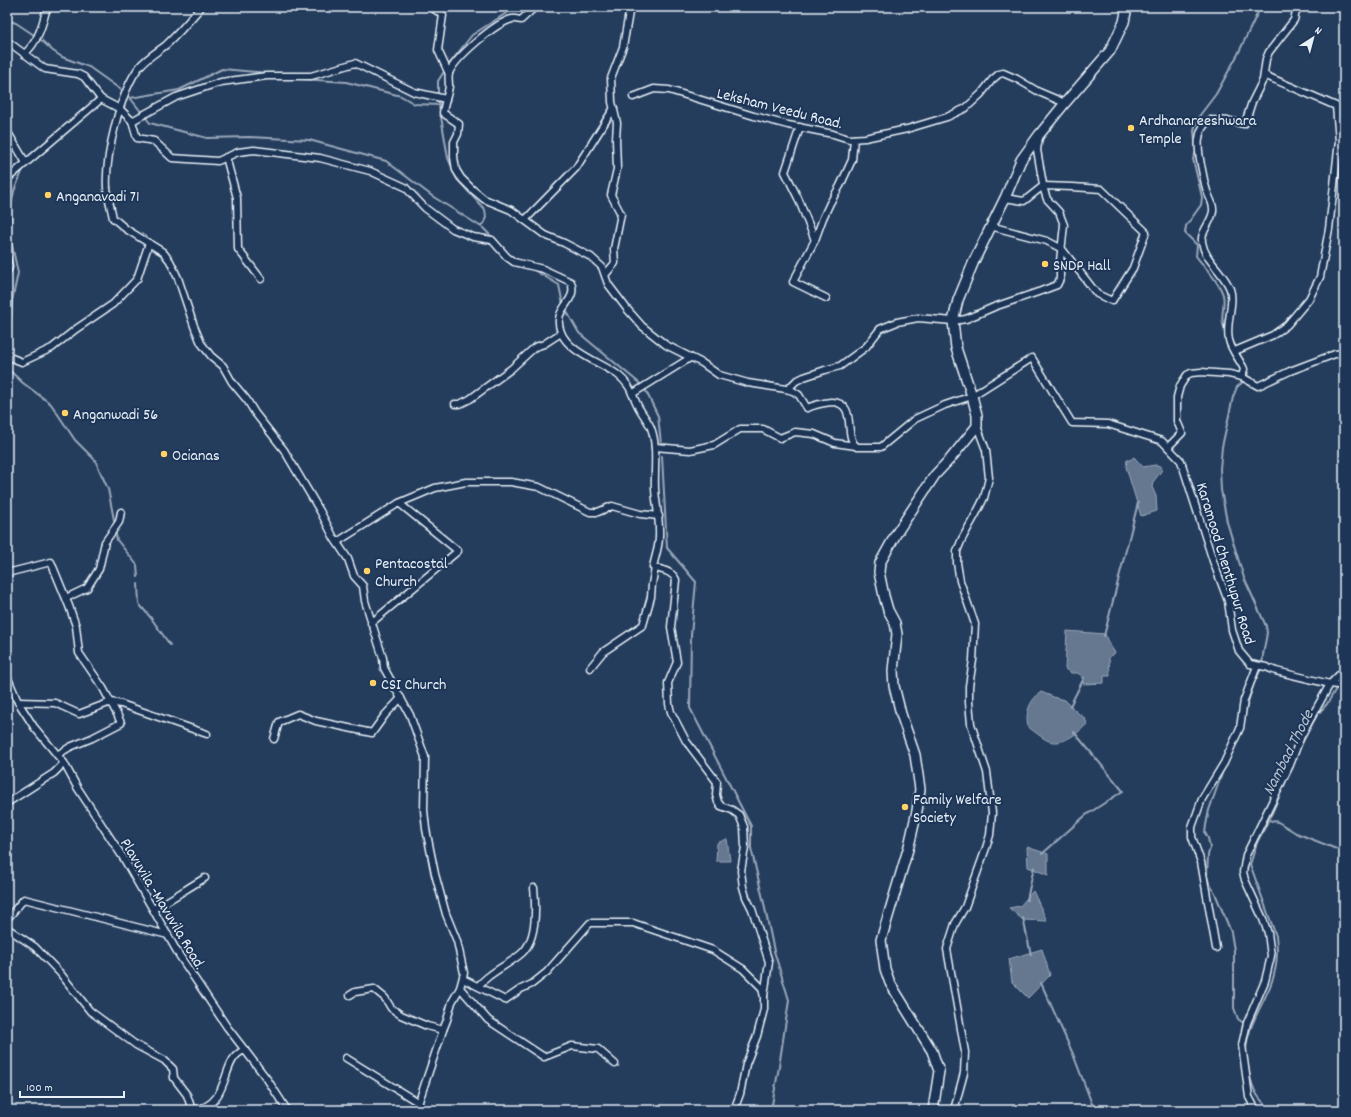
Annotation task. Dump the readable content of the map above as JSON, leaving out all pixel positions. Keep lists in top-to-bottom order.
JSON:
{
  "streets": {
    "street": ["Leksham Veedu Road.", "Karamood Chenthupur Road", "Plavuvila -Mavuvila Road."]
  },
  "water": ["Nambad Thode"],
  "places": [
    "Ardhanareeshwara Temple",
    "Anganavadi 71",
    "SNDP Hall",
    "Anganwadi 56",
    "Ocianas",
    "Pentacostal Church",
    "CSI Church",
    "Family Welfare Society"
  ],
  "scale_bar": "100 m",
  "north": "top right"
}
